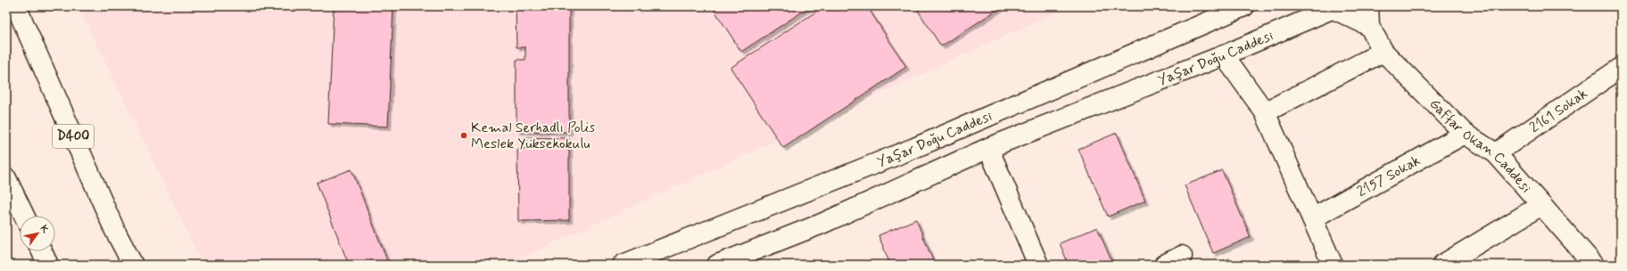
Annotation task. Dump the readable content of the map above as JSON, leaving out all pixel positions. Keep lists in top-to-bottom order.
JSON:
{
  "streets": {
    "main road": [
      "Yaşar Doğu Caddesi",
      "2161 Sokak",
      "D400",
      "Gaffar Okan Caddesi",
      "2157 Sokak"
    ]
  },
  "crossings": [
    ["2161 Sokak", "Gaffar Okan Caddesi"],
    ["Gaffar Okan Caddesi", "2157 Sokak"]
  ],
  "places": ["Kemal Serhadlı Polis Meslek Yüksekokulu"],
  "north": "top right"
}
